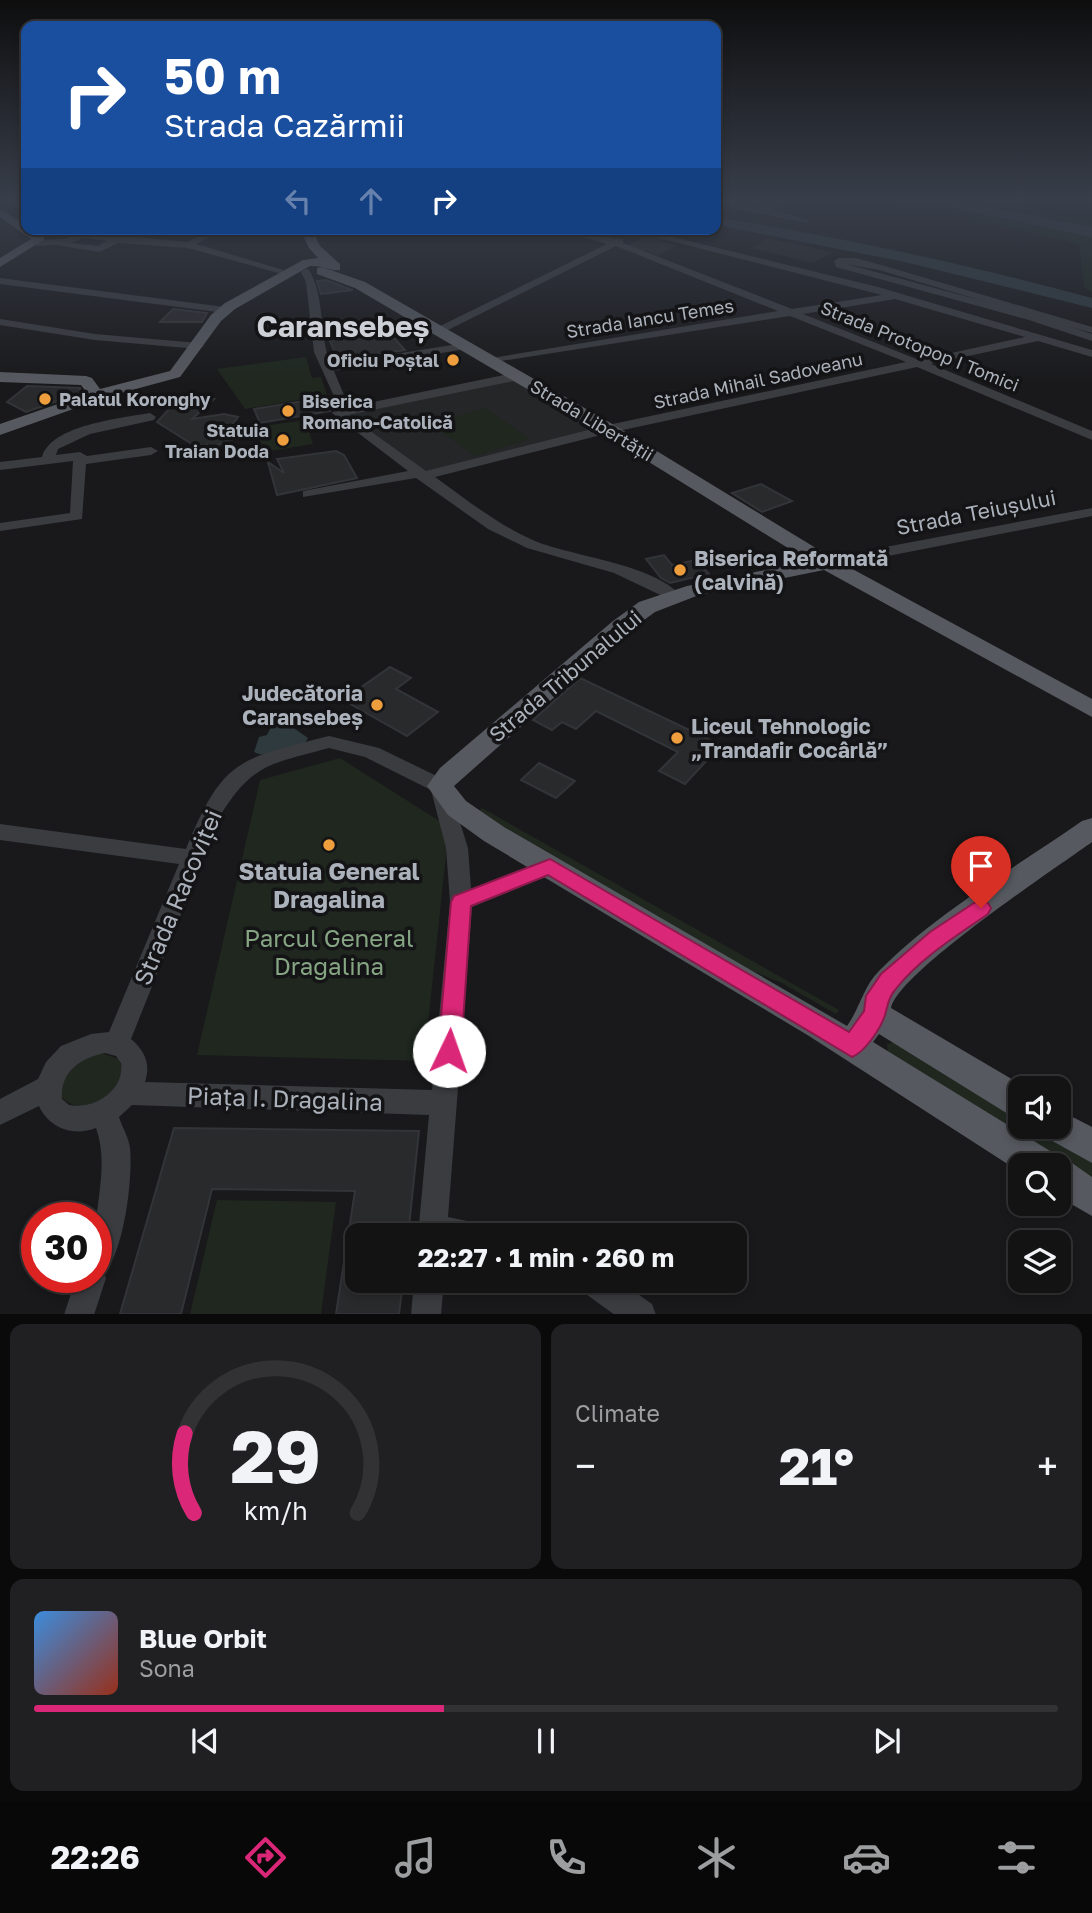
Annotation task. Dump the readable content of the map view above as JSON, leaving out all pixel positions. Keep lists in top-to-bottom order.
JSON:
{
  "streets": {
    "main road": ["Strada Libertății", "Strada Tribunalului"],
    "street": [
      "Strada Iancu Temes",
      "Strada Protopop I Tomici",
      "Strada Mihail Sadoveanu",
      "Strada Teiușului",
      "Strada Racoviței",
      "Piața I. Dragalina"
    ]
  },
  "crossings": [
    ["Strada Iancu Temes", "Strada Protopop I Tomici"],
    ["Strada Iancu Temes", "Strada Libertății"],
    ["Strada Protopop I Tomici", "Strada Mihail Sadoveanu"],
    ["Strada Mihail Sadoveanu", "Strada Libertății"],
    ["Strada Libertății", "Strada Teiușului"],
    ["Strada Libertății", "Strada Tribunalului"],
    ["Strada Teiușului", "Strada Tribunalului"],
    ["Strada Tribunalului", "Strada Racoviței"],
    ["Strada Racoviței", "Piața I. Dragalina"]
  ],
  "districts": ["Caransebeș"],
  "parks": ["Parcul General Dragalina"],
  "places": [
    "Oficiu Poștal",
    "Palatul Koronghy",
    "Biserica Romano-Catolică",
    "Statuia Traian Doda",
    "Biserica Reformată (calvină)",
    "Judecătoria Caransebeș",
    "Liceul Tehnologic „Trandafir Cocârlă”",
    "Statuia General Dragalina"
  ],
  "page": {
    "turn": ["50 m", "Strada Cazărmii"],
    "limit": "30",
    "trip": "22:27 · 1 min · 260 m",
    "tile": "Climate",
    "heat": ["−", "21°", "+"],
    "song": ["Blue Orbit", "Sona"],
    "tabs": "22:26",
    "gauge": ["29", "km/h"]
  }
}
